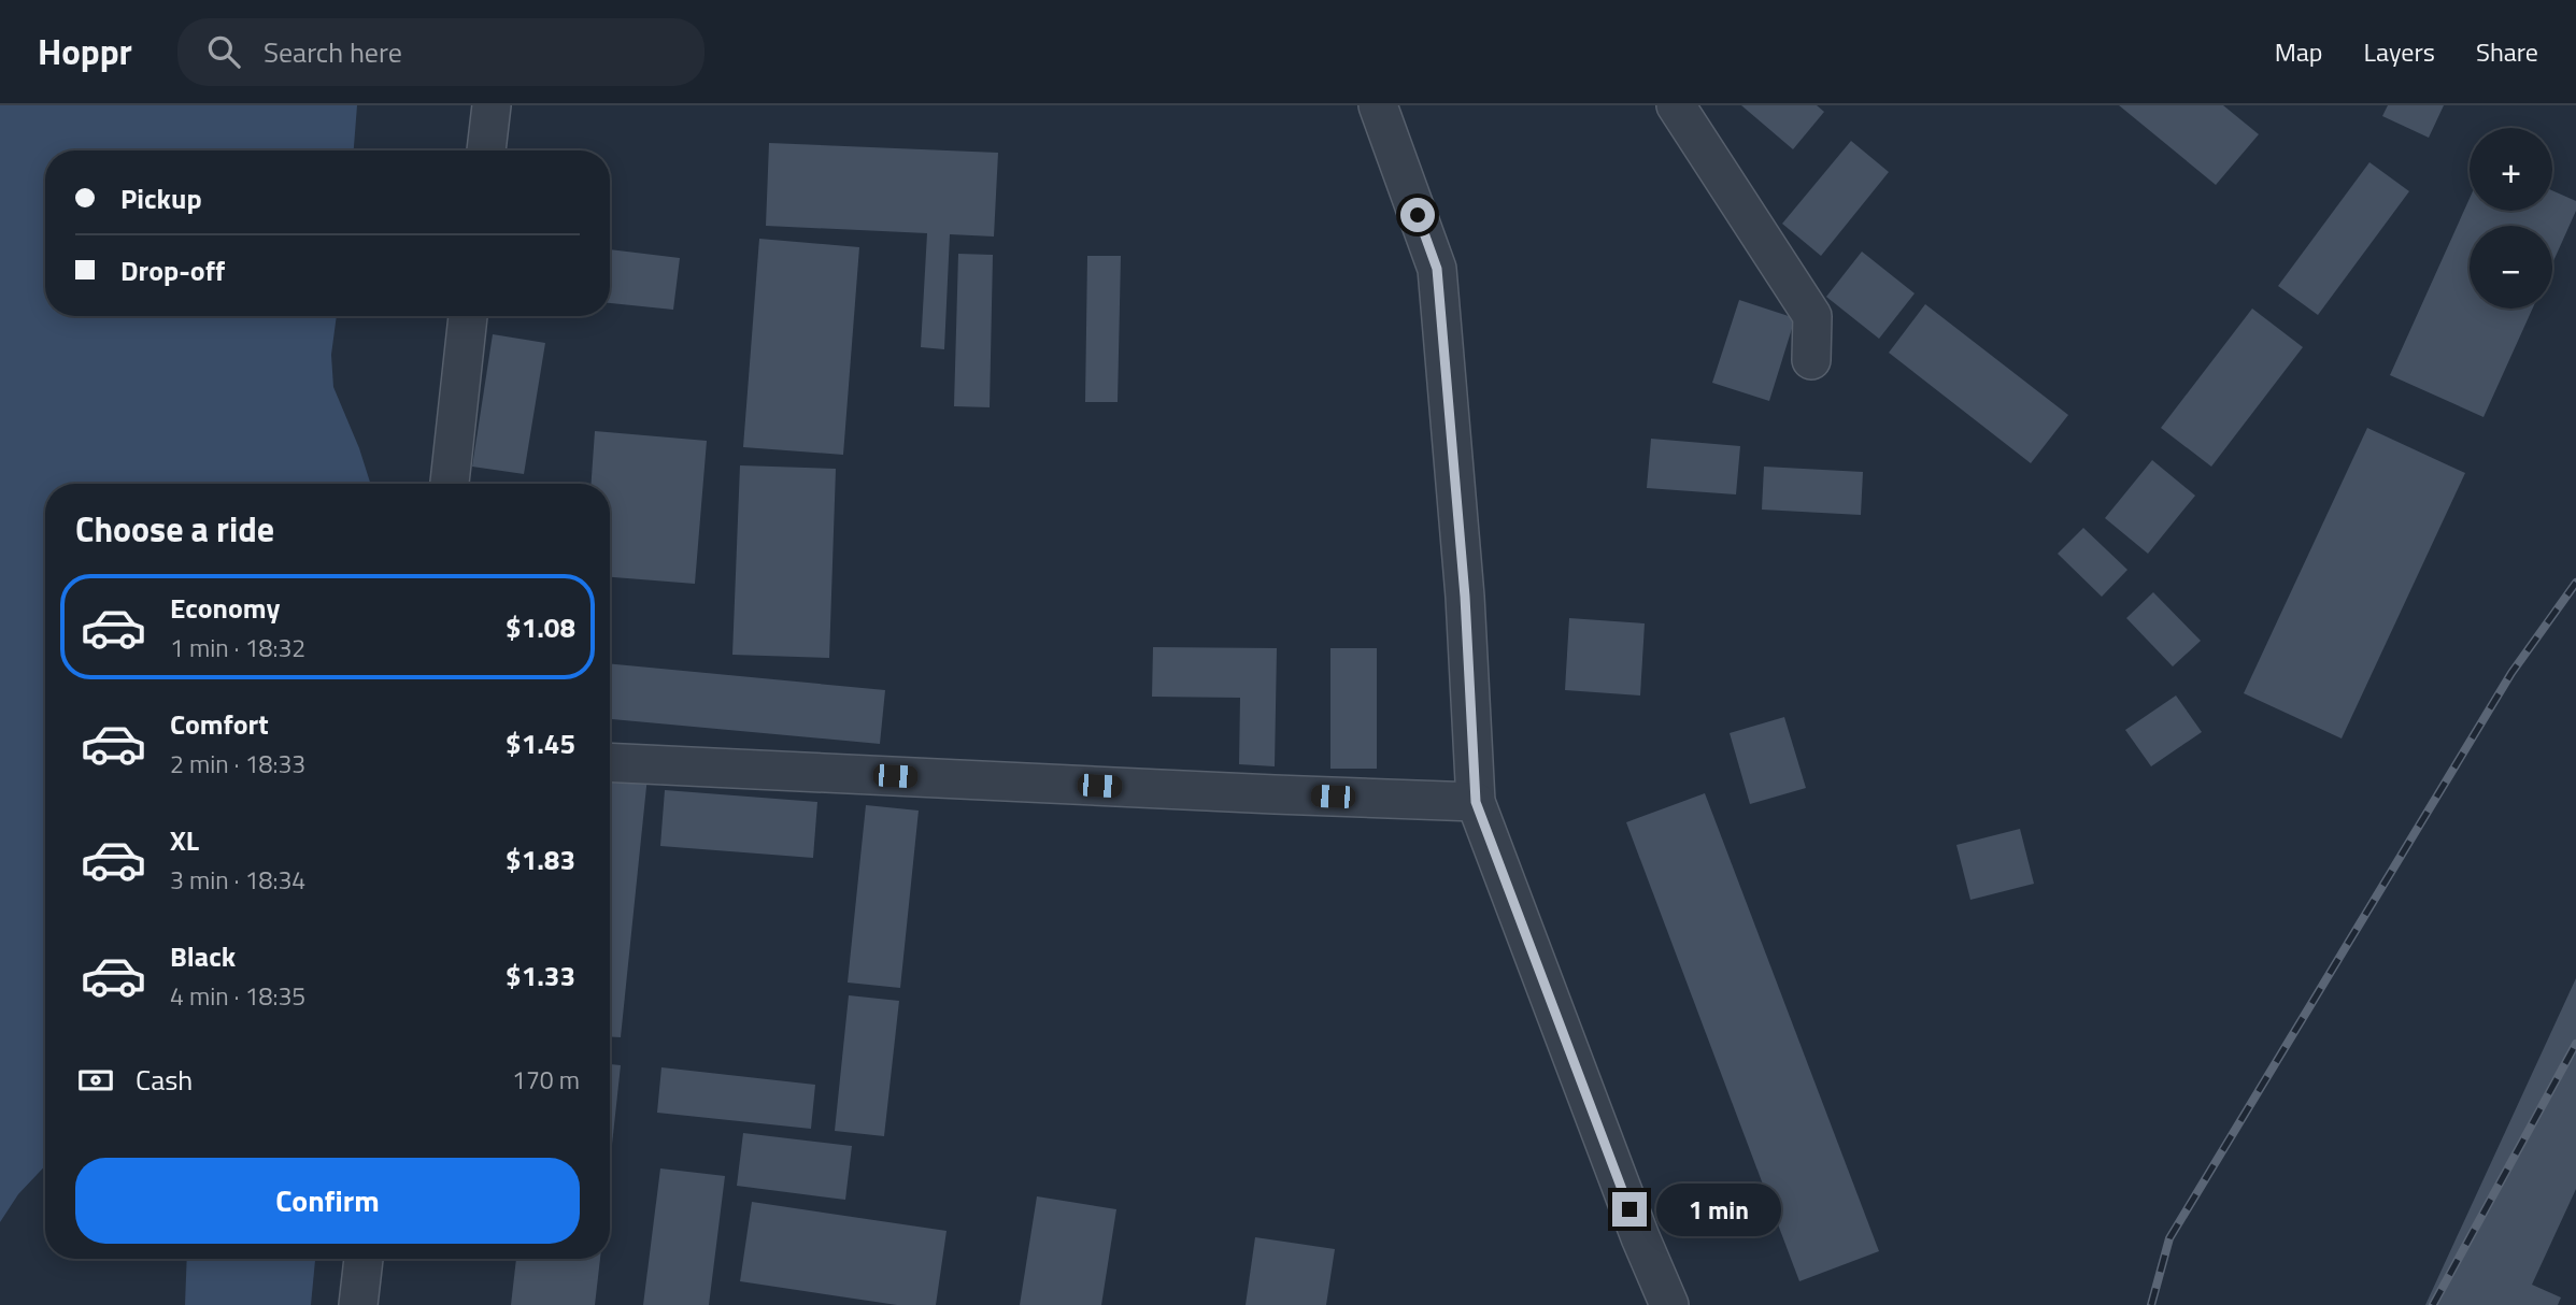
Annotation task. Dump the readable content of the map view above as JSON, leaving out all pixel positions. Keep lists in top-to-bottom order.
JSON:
{
  "page": {
    "header": "Hoppr",
    "search": "Search here",
    "nav": ["Map", "Layers", "Share"],
    "map_buttons": ["+", "−"],
    "banner": ["Pickup", "Drop-off"],
    "heading": "Choose a ride",
    "list": [
      {
        "name": "Economy",
        "note": "1 min · 18:32",
        "value": "$1.08"
      },
      {
        "name": "Comfort",
        "note": "2 min · 18:33",
        "value": "$1.45"
      },
      {
        "name": "XL",
        "note": "3 min · 18:34",
        "value": "$1.83"
      },
      {
        "name": "Black",
        "note": "4 min · 18:35",
        "value": "$1.33"
      }
    ],
    "pay": ["Cash", "170 m"],
    "buttons": "Confirm",
    "bubble": "1 min"
  }
}
